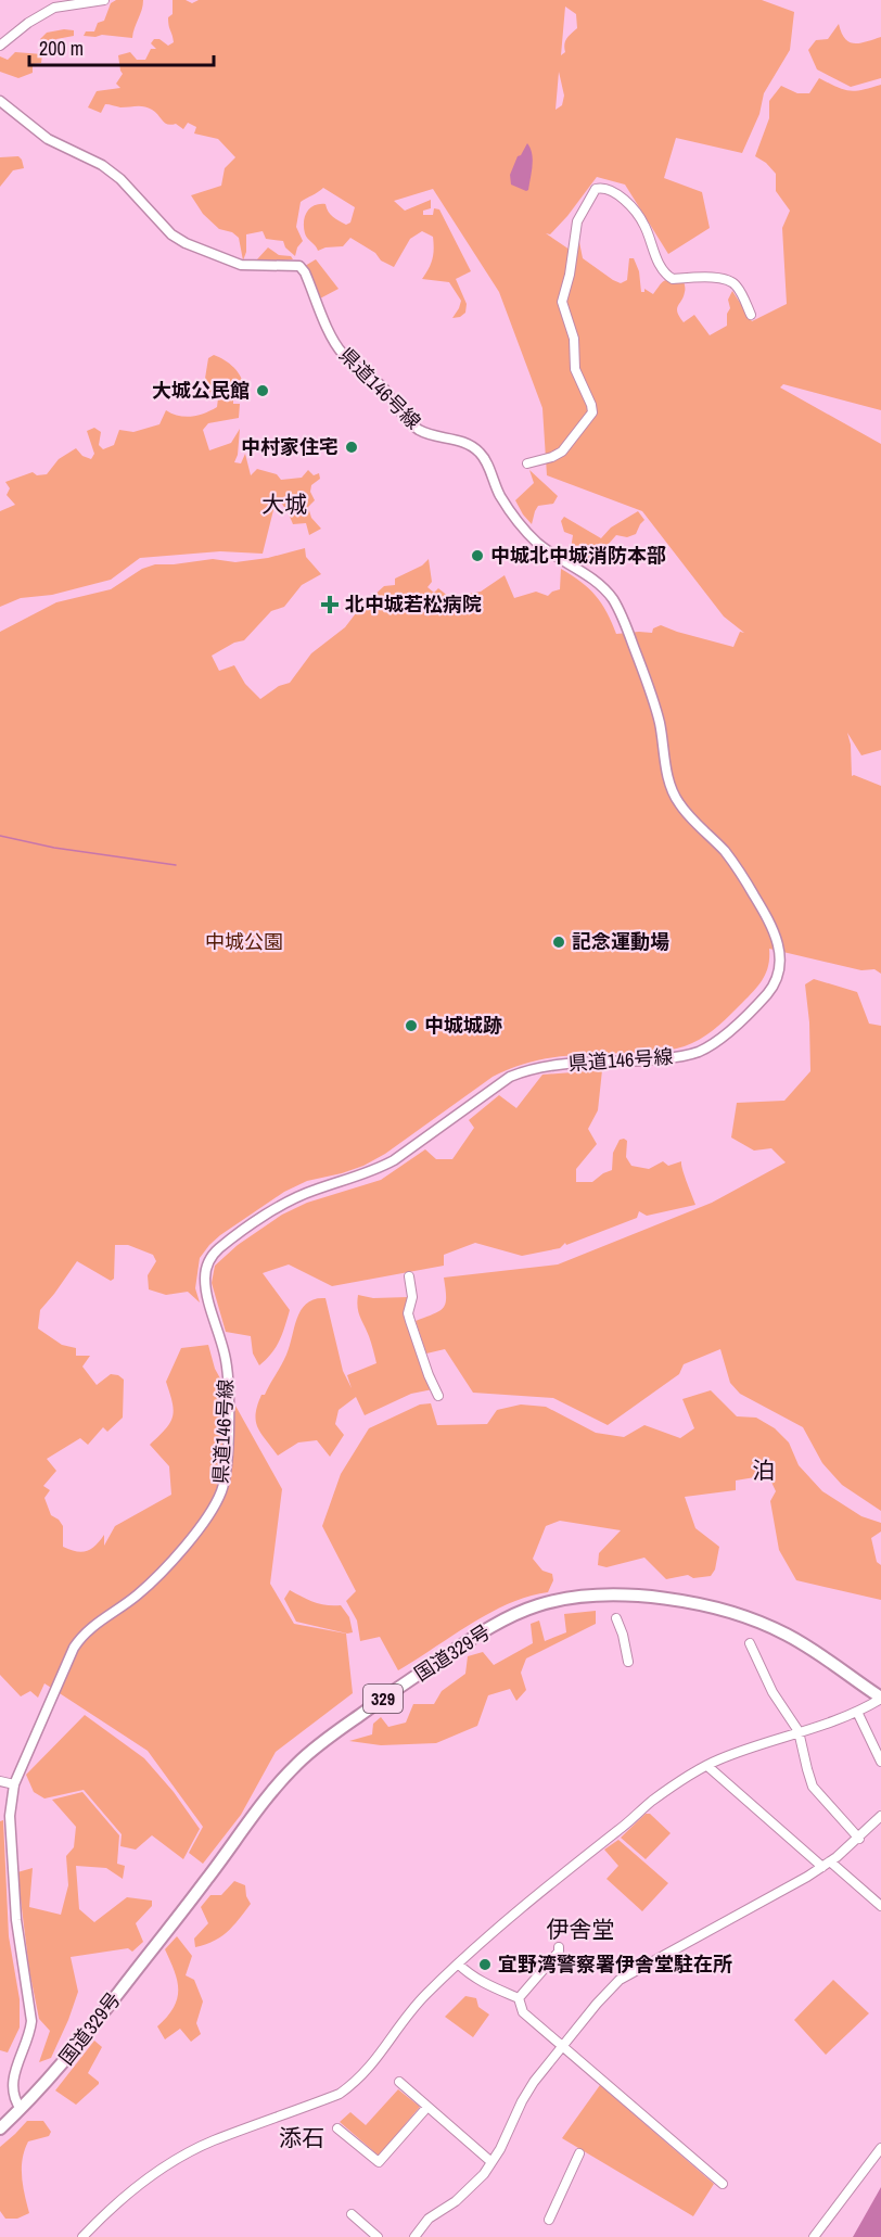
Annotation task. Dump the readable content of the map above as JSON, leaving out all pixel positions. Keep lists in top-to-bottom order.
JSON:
{
  "streets": {
    "highway": ["国道329号", "329"],
    "main road": ["県道146号線"]
  },
  "crossings": [
    ["県道146号線", "国道329号"]
  ],
  "districts": [
    "大城",
    "泊",
    "伊舎堂",
    "添石"
  ],
  "parks": ["中城公園"],
  "places": {
    "other": [
      "大城公民館",
      "中村家住宅",
      "中城北中城消防本部",
      "記念運動場",
      "中城城跡",
      "宜野湾警察署伊舎堂駐在所"
    ],
    "health": ["北中城若松病院"]
  },
  "scale_bar": "200 m"
}
